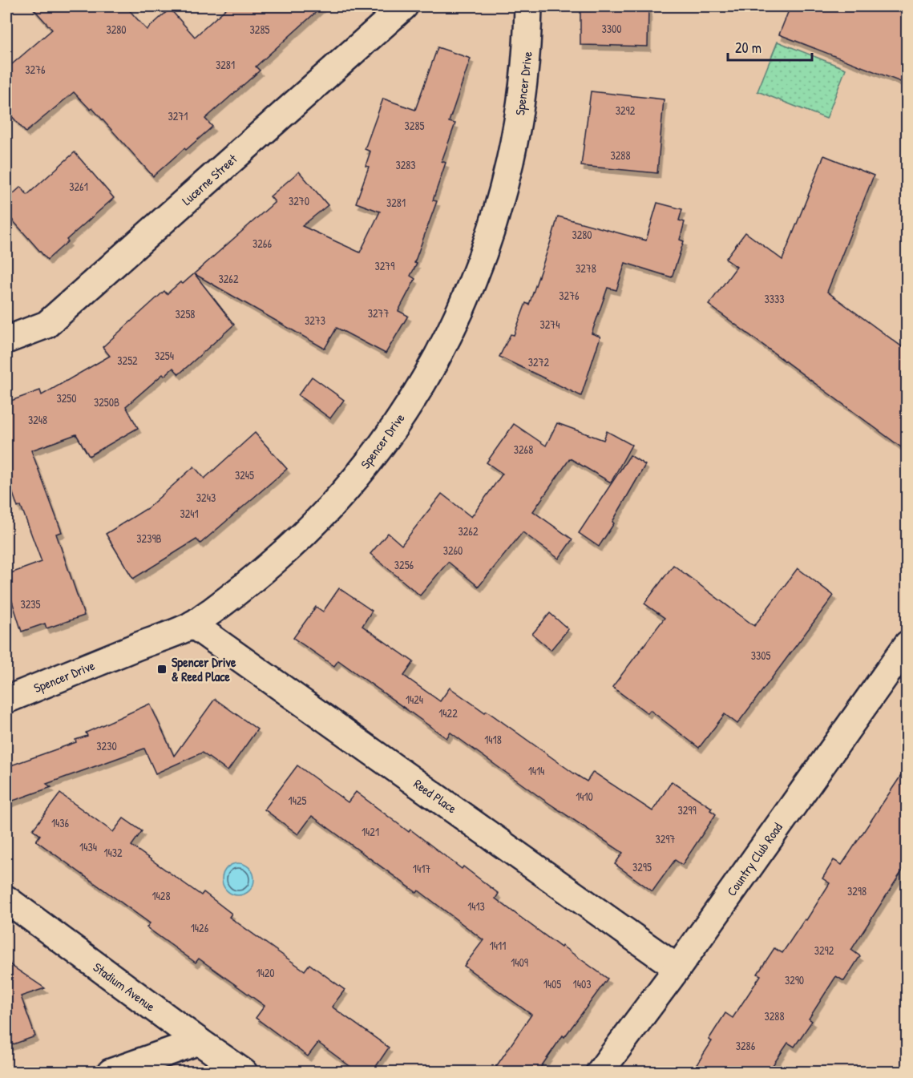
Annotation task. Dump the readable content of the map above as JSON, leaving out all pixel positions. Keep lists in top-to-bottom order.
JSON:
{
  "streets": {
    "street": [
      "Spencer Drive",
      "Lucerne Street",
      "Reed Place",
      "Country Club Road",
      "Stadium Avenue"
    ]
  },
  "crossings": [
    ["Spencer Drive", "Reed Place"],
    ["Reed Place", "Country Club Road"]
  ],
  "places": {
    "transit": ["Spencer Drive & Reed Place"]
  },
  "house_numbers": [
    "3300",
    "3280",
    "3285",
    "3281",
    "3276",
    "3292",
    "3271",
    "3285",
    "3288",
    "3283",
    "3261",
    "3270",
    "3281",
    "3280",
    "3266",
    "3279",
    "3278",
    "3262",
    "3276",
    "3333",
    "3277",
    "3258",
    "3273",
    "3274",
    "3254",
    "3252",
    "3272",
    "3250",
    "3250B",
    "3248",
    "3268",
    "3245",
    "3243",
    "3241",
    "3262",
    "3239B",
    "3260",
    "3256",
    "3235",
    "3305",
    "1424",
    "1422",
    "1418",
    "3230",
    "1414",
    "1410",
    "1425",
    "3299",
    "1436",
    "1421",
    "3297",
    "1434",
    "1432",
    "3295",
    "1417",
    "3298",
    "1428",
    "1413",
    "1426",
    "1411",
    "3292",
    "1409",
    "1420",
    "3290",
    "1405",
    "1403",
    "3288",
    "3286"
  ],
  "scale_bar": "20 m"
}
